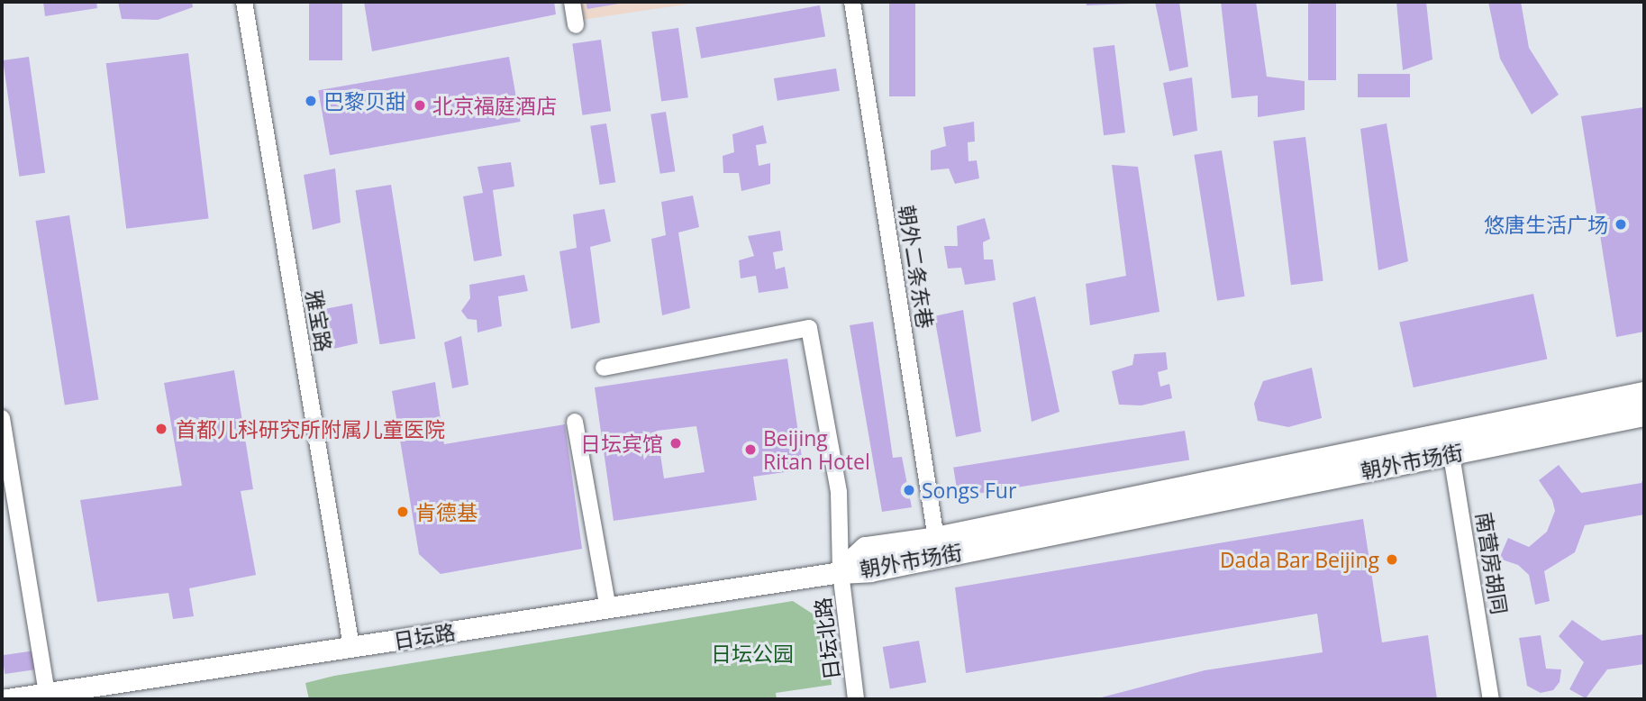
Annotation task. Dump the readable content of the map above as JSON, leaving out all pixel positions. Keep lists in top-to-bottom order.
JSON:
{
  "streets": {
    "main road": ["朝外市场街"],
    "street": [
      "朝外二条东巷",
      "雅宝路",
      "南营房胡同",
      "日坛路",
      "日坛北路"
    ]
  },
  "crossings": [
    ["朝外二条东巷", "朝外市场街"],
    ["雅宝路", "日坛路"],
    ["朝外市场街", "南营房胡同"],
    ["朝外市场街", "日坛路"],
    ["朝外市场街", "日坛北路"],
    ["日坛路", "日坛北路"]
  ],
  "parks": ["日坛公园"],
  "places": [
    "巴黎贝甜",
    "北京福庭酒店",
    "悠唐生活广场",
    "首都儿科研究所附属儿童医院",
    "日坛宾馆",
    "Beijing Ritan Hotel",
    "Songs Fur",
    "肯德基",
    "Dada Bar Beijing"
  ]
}
